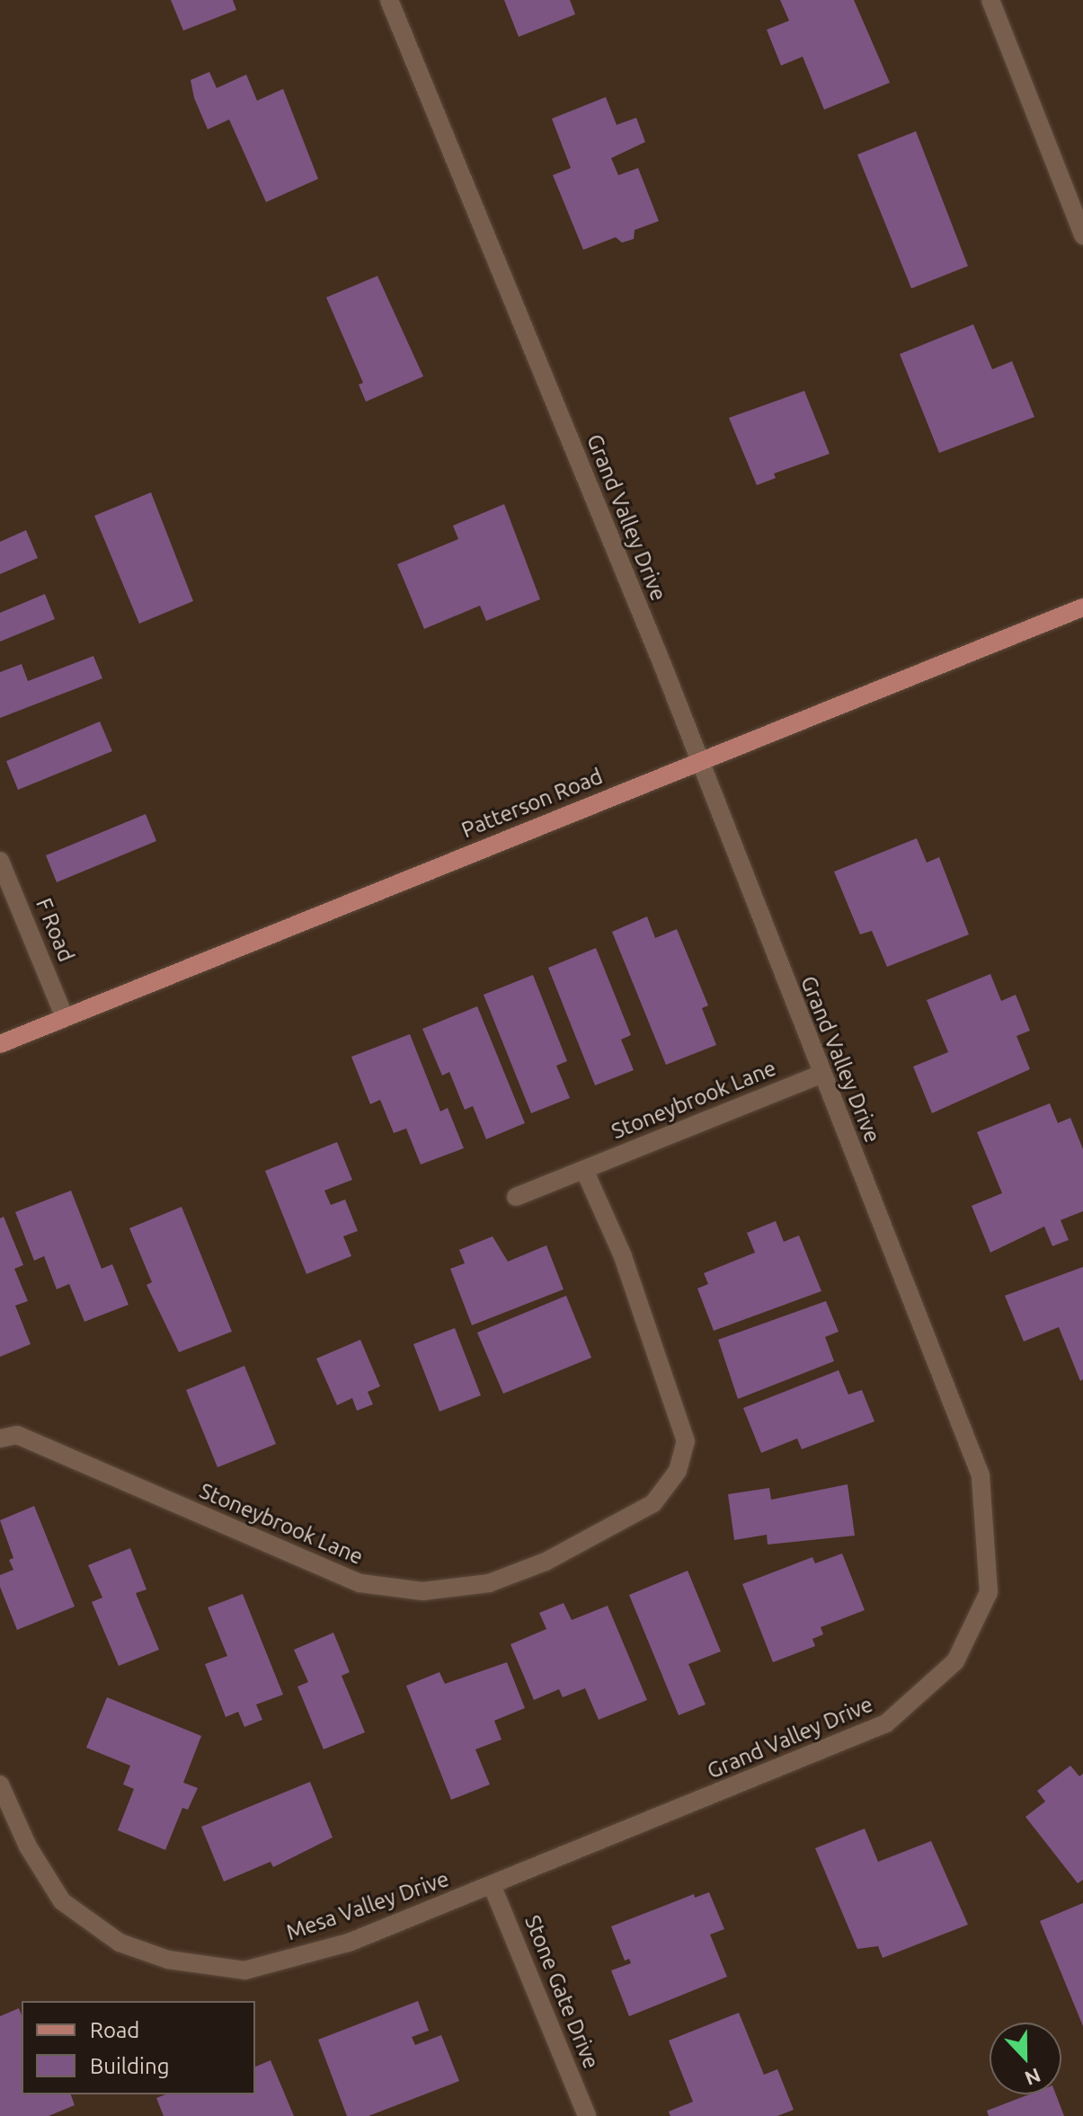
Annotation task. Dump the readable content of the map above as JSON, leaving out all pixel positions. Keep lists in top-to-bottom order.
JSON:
{
  "streets": {
    "main road": ["Patterson Road"],
    "street": [
      "Grand Valley Drive",
      "F Road",
      "Stoneybrook Lane",
      "Mesa Valley Drive",
      "Stone Gate Drive"
    ]
  },
  "crossings": [
    ["Grand Valley Drive", "Patterson Road"],
    ["Grand Valley Drive", "Stoneybrook Lane"],
    ["Grand Valley Drive", "Mesa Valley Drive"],
    ["Grand Valley Drive", "Stone Gate Drive"],
    ["Patterson Road", "F Road"],
    ["Mesa Valley Drive", "Stone Gate Drive"]
  ],
  "legend": ["Road", "Building"],
  "north": "bottom"
}
